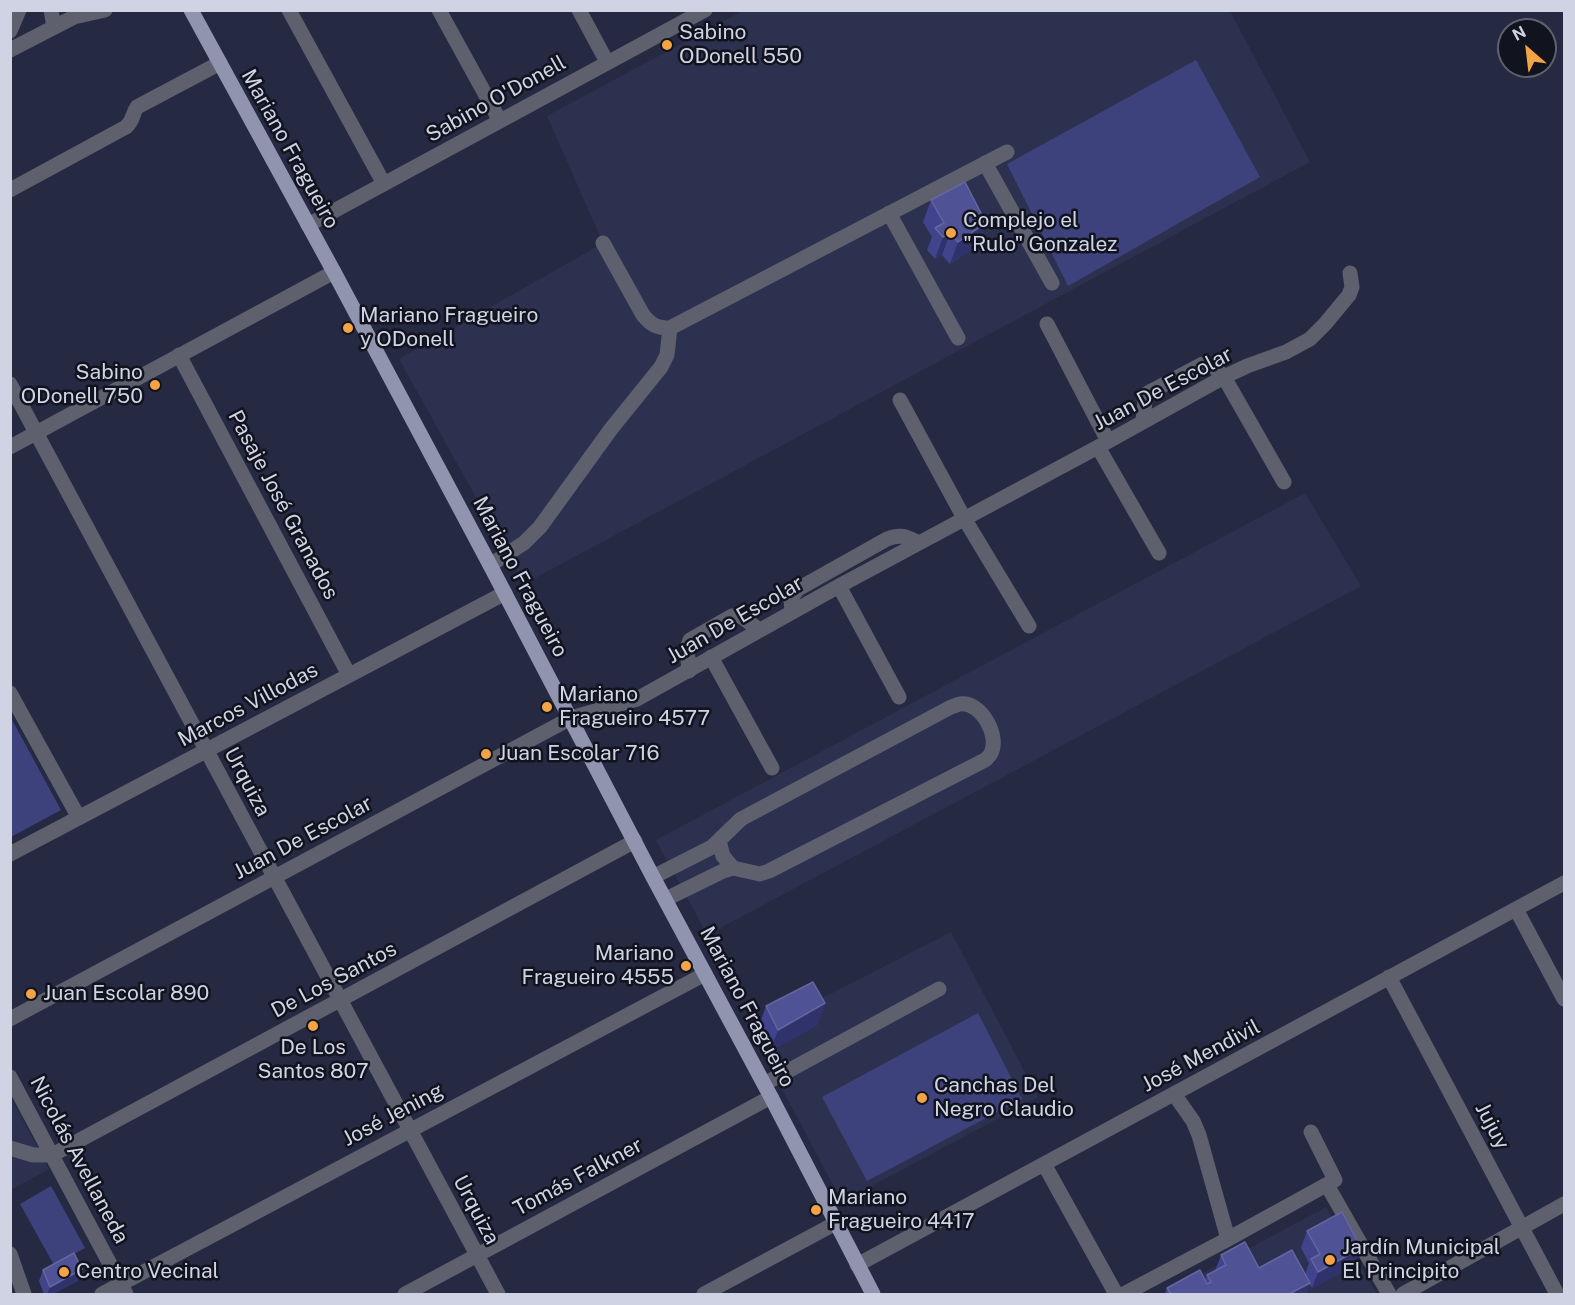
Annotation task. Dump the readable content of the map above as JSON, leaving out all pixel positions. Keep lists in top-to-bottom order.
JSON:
{
  "streets": {
    "main road": ["Mariano Fragueiro"],
    "street": [
      "Sabino O'Donell",
      "Juan De Escolar",
      "Pasaje José Granados",
      "Marcos Villodas",
      "Urquiza",
      "De Los Santos",
      "José Mendivil",
      "José Jening",
      "Jujuy",
      "Nicolás Avellaneda",
      "Tomás Falkner"
    ]
  },
  "crossings": [
    ["Sabino O'Donell", "Mariano Fragueiro"],
    ["Mariano Fragueiro", "Juan De Escolar"],
    ["Mariano Fragueiro", "Marcos Villodas"],
    ["Mariano Fragueiro", "De Los Santos"],
    ["Mariano Fragueiro", "José Mendivil"],
    ["Mariano Fragueiro", "José Jening"],
    ["Mariano Fragueiro", "Tomás Falkner"],
    ["Juan De Escolar", "Urquiza"],
    ["Pasaje José Granados", "Marcos Villodas"],
    ["Marcos Villodas", "Urquiza"],
    ["Urquiza", "De Los Santos"],
    ["Urquiza", "José Jening"],
    ["Urquiza", "Tomás Falkner"],
    ["De Los Santos", "Nicolás Avellaneda"],
    ["José Mendivil", "Jujuy"],
    ["José Jening", "Nicolás Avellaneda"]
  ],
  "places": [
    "Sabino ODonell 550",
    "Complejo el \"Rulo\" Gonzalez",
    "Mariano Fragueiro y ODonell",
    "Sabino ODonell 750",
    "Mariano Fragueiro 4577",
    "Juan Escolar 716",
    "Mariano Fragueiro 4555",
    "Juan Escolar 890",
    "De Los Santos 807",
    "Canchas Del Negro Claudio",
    "Mariano Fragueiro 4417",
    "Jardín Municipal El Principito",
    "Centro Vecinal"
  ],
  "north": "top left"
}
